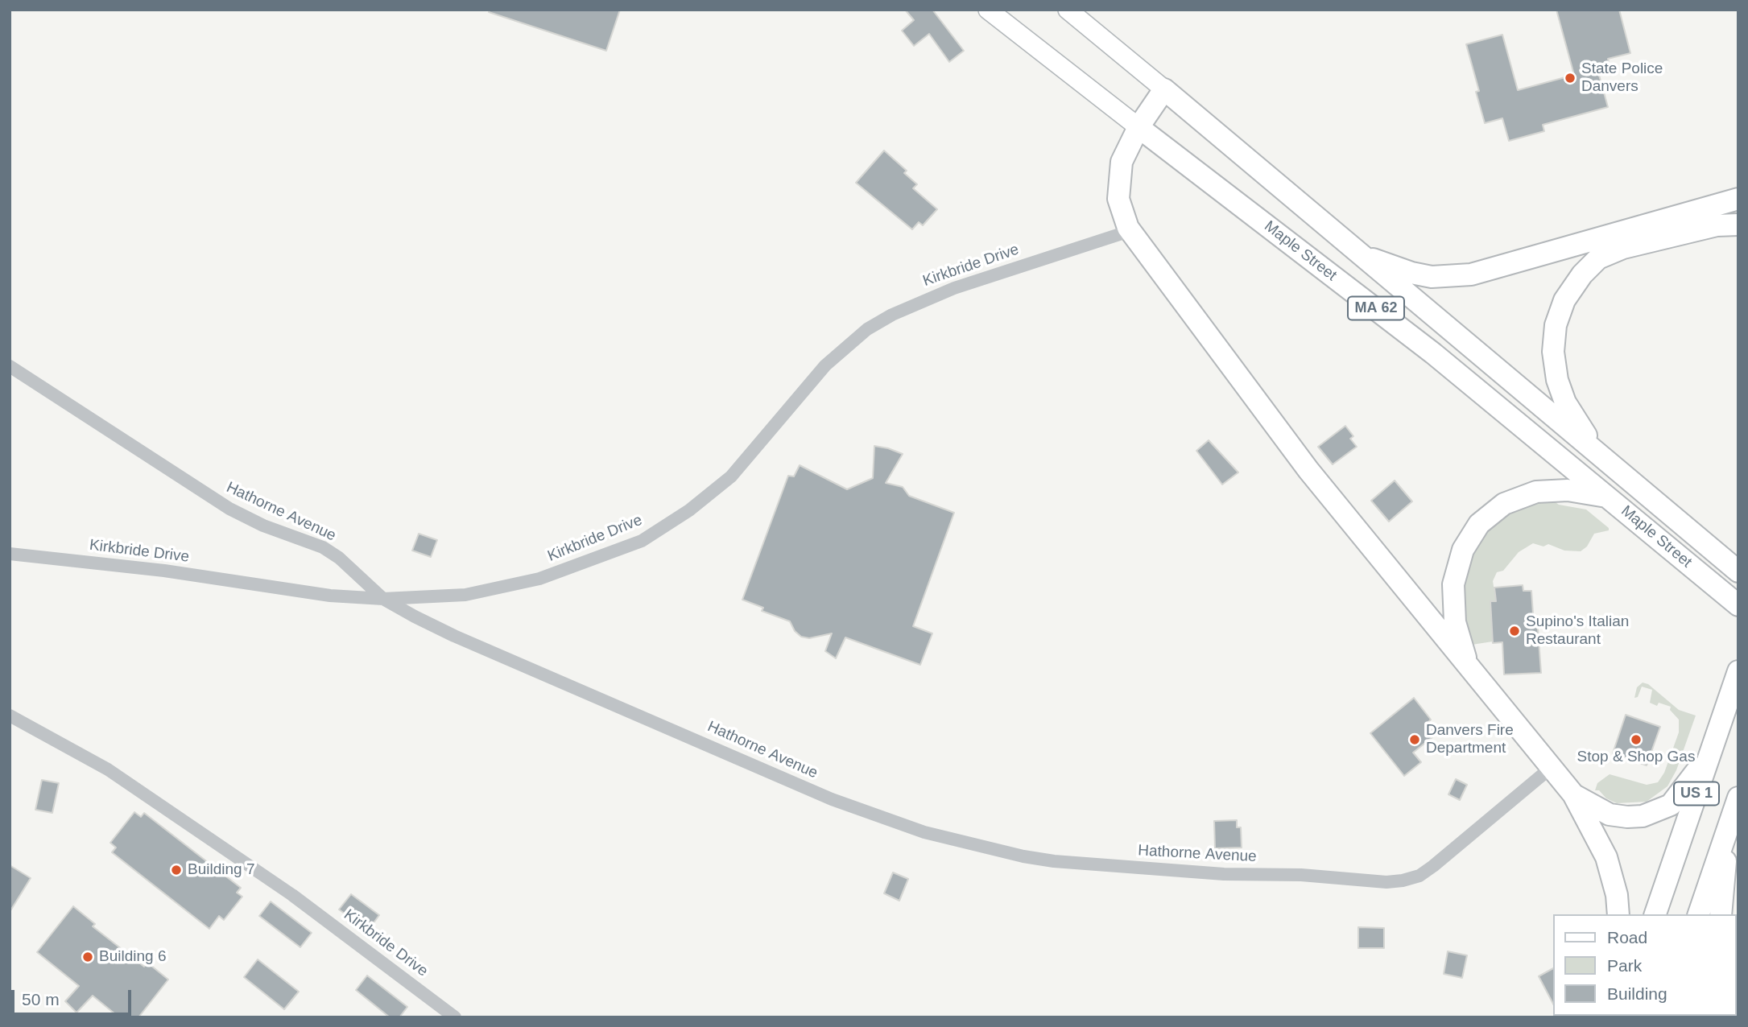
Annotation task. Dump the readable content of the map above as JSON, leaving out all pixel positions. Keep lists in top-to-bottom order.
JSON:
{
  "streets": {
    "main road": ["Maple Street", "MA 62", "US 1"],
    "street": ["Kirkbride Drive", "Hathorne Avenue"]
  },
  "crossings": [
    ["Kirkbride Drive", "Hathorne Avenue"]
  ],
  "places": [
    "State Police Danvers",
    "Supino's Italian Restaurant",
    "Danvers Fire Department",
    "Stop & Shop Gas",
    "Building 7",
    "Building 6"
  ],
  "legend": ["Road", "Park", "Building"],
  "scale_bar": "50 m"
}
